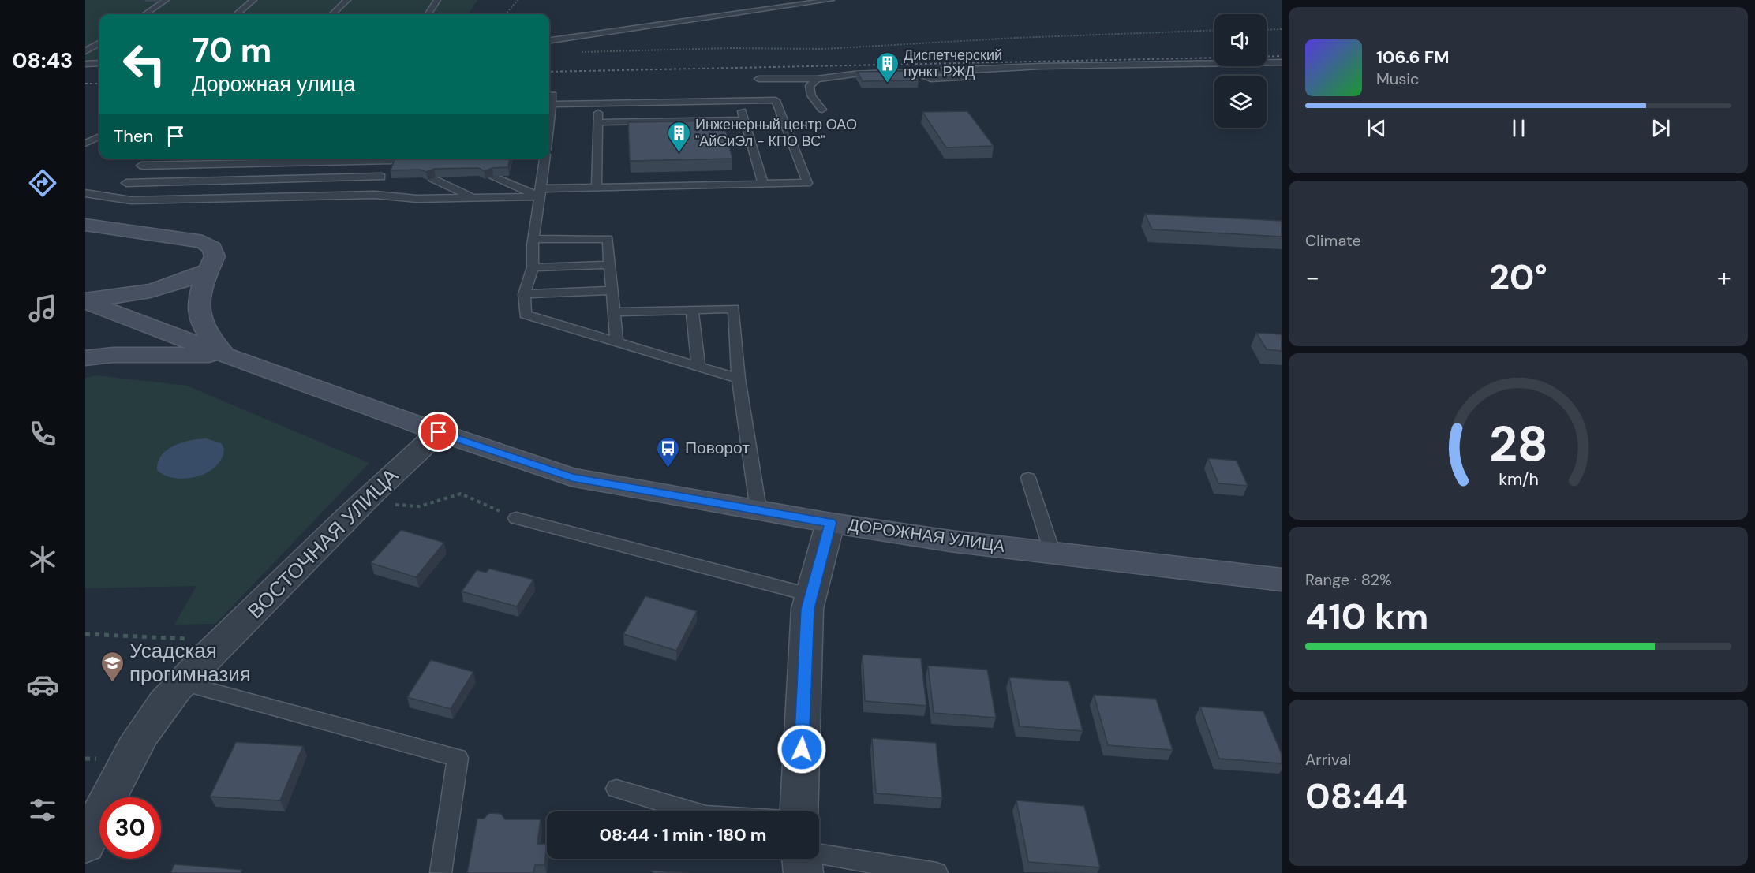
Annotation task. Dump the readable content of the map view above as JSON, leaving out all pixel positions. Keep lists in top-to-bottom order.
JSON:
{
  "streets": {
    "street": ["ДОРОЖНАЯ УЛИЦА", "ВОСТОЧНАЯ УЛИЦА"]
  },
  "crossings": [
    ["ДОРОЖНАЯ УЛИЦА", "ВОСТОЧНАЯ УЛИЦА"]
  ],
  "places": {
    "building": ["Диспетчерский пункт РЖД", "Инженерный центр ОАО \"АйСиЭл - КПО ВС\""],
    "bus stop": ["Поворот"],
    "school or university": ["Усадская прогимназия"]
  },
  "page": {
    "tabs": "08:43",
    "turn": ["70 m", "Дорожная улица"],
    "song": ["106.6 FM", "Music"],
    "then": "Then",
    "tile": [
      "Climate",
      ["Range · 82%", "410 km"],
      ["Arrival", "08:44"]
    ],
    "heat": ["−", "20°", "+"],
    "limit": "30",
    "trip": "08:44 · 1 min · 180 m",
    "gauge": ["28", "km/h"]
  }
}
